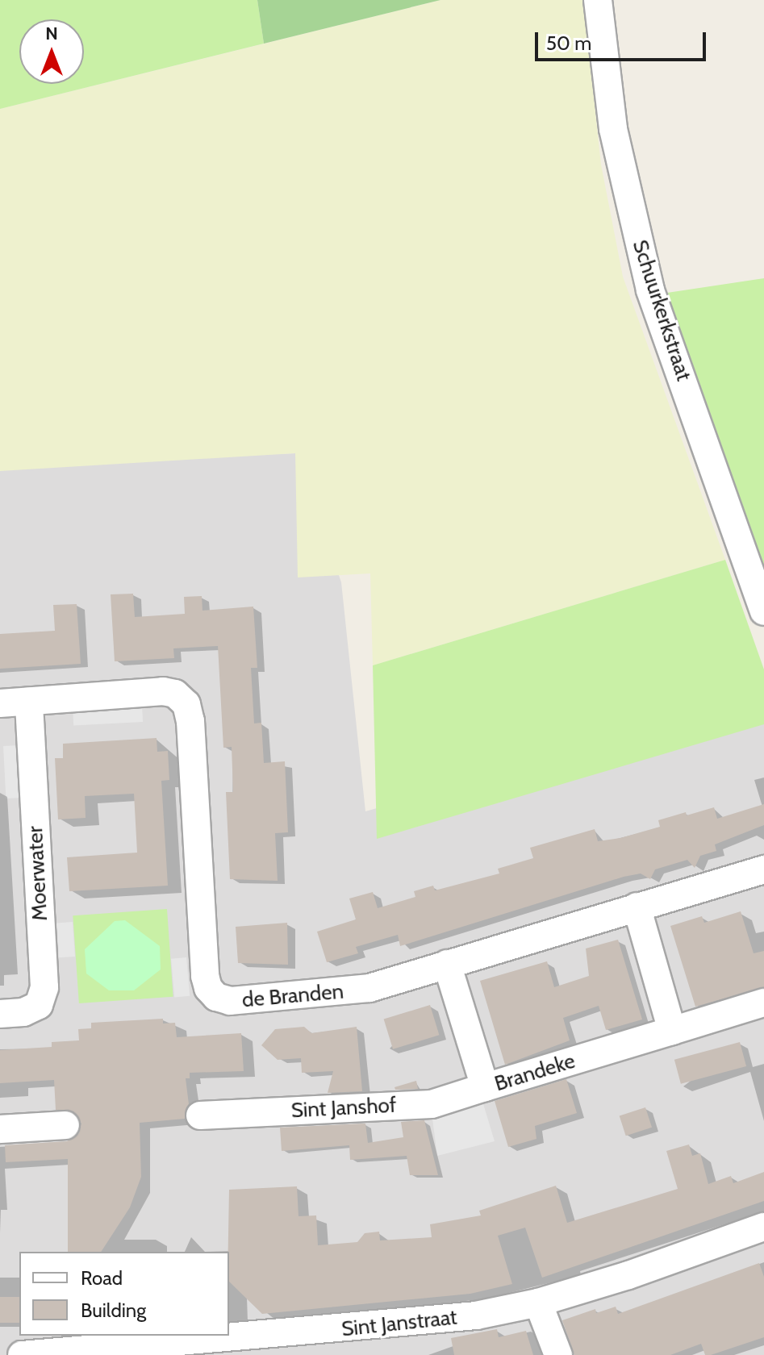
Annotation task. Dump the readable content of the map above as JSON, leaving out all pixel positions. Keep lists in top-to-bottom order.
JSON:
{
  "streets": {
    "street": [
      "Schuurkerkstraat",
      "Moerwater",
      "de Branden",
      "Brandeke",
      "Sint Janshof",
      "Sint Janstraat"
    ]
  },
  "crossings": [
    ["Moerwater", "de Branden"],
    ["de Branden", "Brandeke"],
    ["Brandeke", "Sint Janshof"]
  ],
  "legend": ["Road", "Building"],
  "scale_bar": "50 m",
  "north": "top"
}
